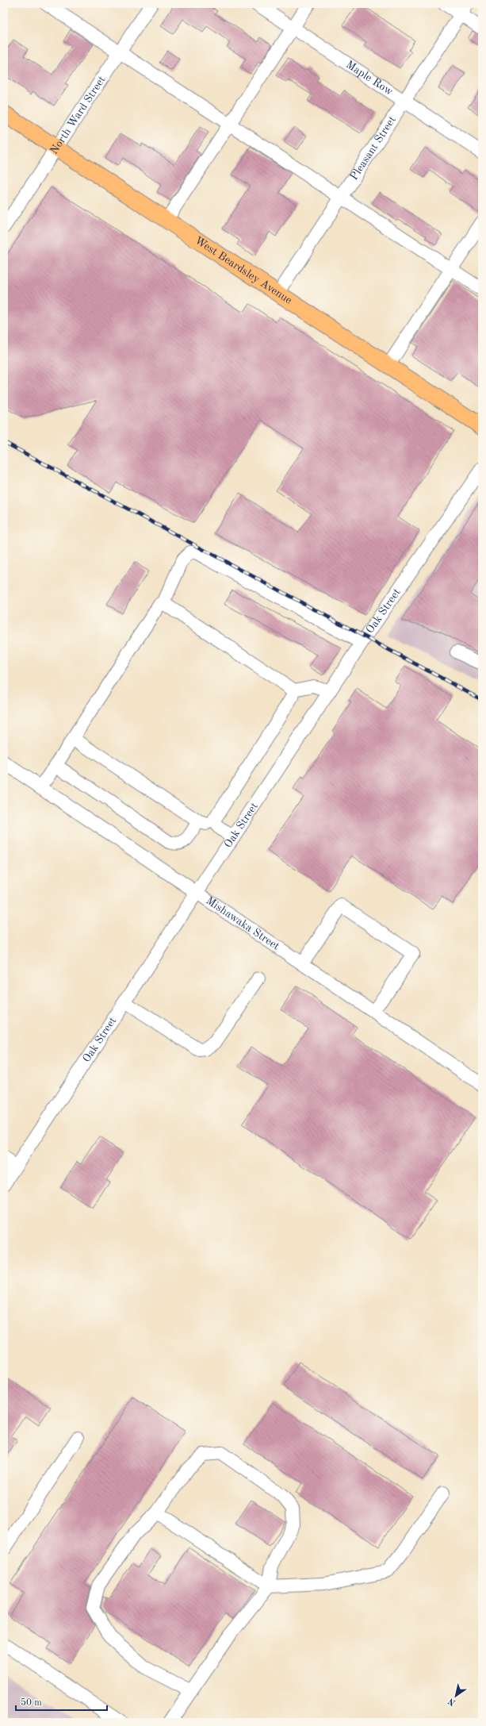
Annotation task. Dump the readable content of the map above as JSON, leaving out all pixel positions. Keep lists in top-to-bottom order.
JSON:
{
  "streets": {
    "main road": ["West Beardsley Avenue"],
    "street": [
      "Maple Row",
      "North Ward Street",
      "Pleasant Street",
      "Oak Street",
      "Mishawaka Street"
    ]
  },
  "crossings": [
    ["Maple Row", "Pleasant Street"],
    ["North Ward Street", "West Beardsley Avenue"],
    ["Pleasant Street", "West Beardsley Avenue"],
    ["Oak Street", "Mishawaka Street"]
  ],
  "scale_bar": "50 m",
  "north": "bottom left"
}
